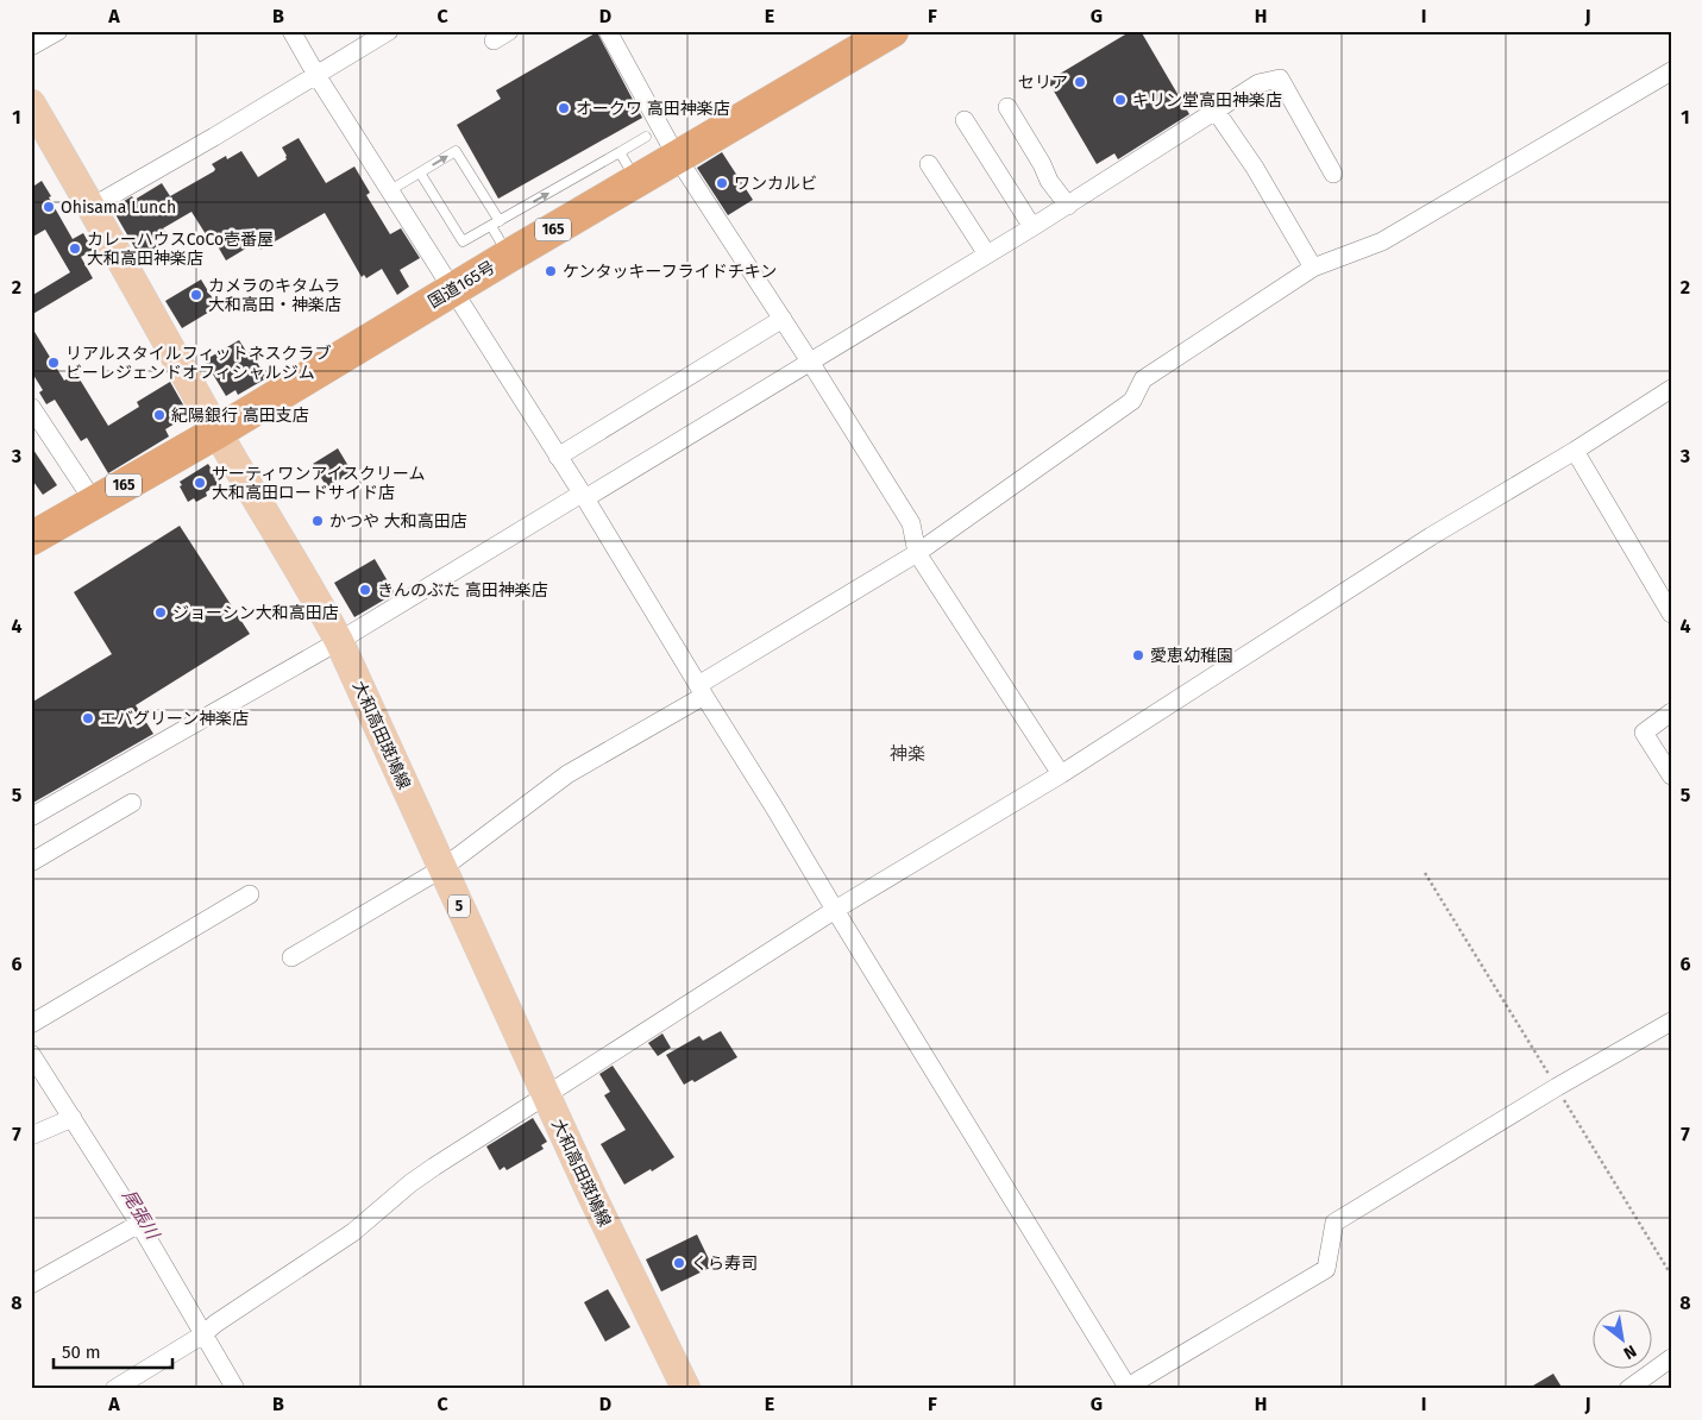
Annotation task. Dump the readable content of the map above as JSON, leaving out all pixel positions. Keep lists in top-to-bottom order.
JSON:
{
  "streets": {
    "highway": ["165", "国道165号"],
    "main road": ["大和高田斑鳩線", "5"]
  },
  "crossings": [
    ["国道165号", "大和高田斑鳩線"]
  ],
  "districts": ["神楽"],
  "water": ["尾張川"],
  "places": [
    "セリア",
    "キリン堂高田神楽店",
    "オークワ 高田神楽店",
    "ワンカルビ",
    "Ohisama Lunch",
    "カレーハウスCoCo壱番屋 大和高田神楽店",
    "ケンタッキーフライドチキン",
    "カメラのキタムラ 大和高田・神楽店",
    "リアルスタイルフィットネスクラブ ビーレジェンドオフィシャルジム",
    "紀陽銀行 高田支店",
    "サーティワンアイスクリーム 大和高田ロードサイド店",
    "かつや 大和高田店",
    "きんのぶた 高田神楽店",
    "ジョーシン大和高田店",
    "愛恵幼稚園",
    "エバグリーン神楽店",
    "くら寿司"
  ],
  "scale_bar": "50 m",
  "north": "bottom right",
  "grid": {
    "columns": [
      "A",
      "B",
      "C",
      "D",
      "E",
      "F",
      "G",
      "H",
      "I",
      "J"
    ],
    "rows": [
      "1",
      "2",
      "3",
      "4",
      "5",
      "6",
      "7",
      "8"
    ]
  }
}
